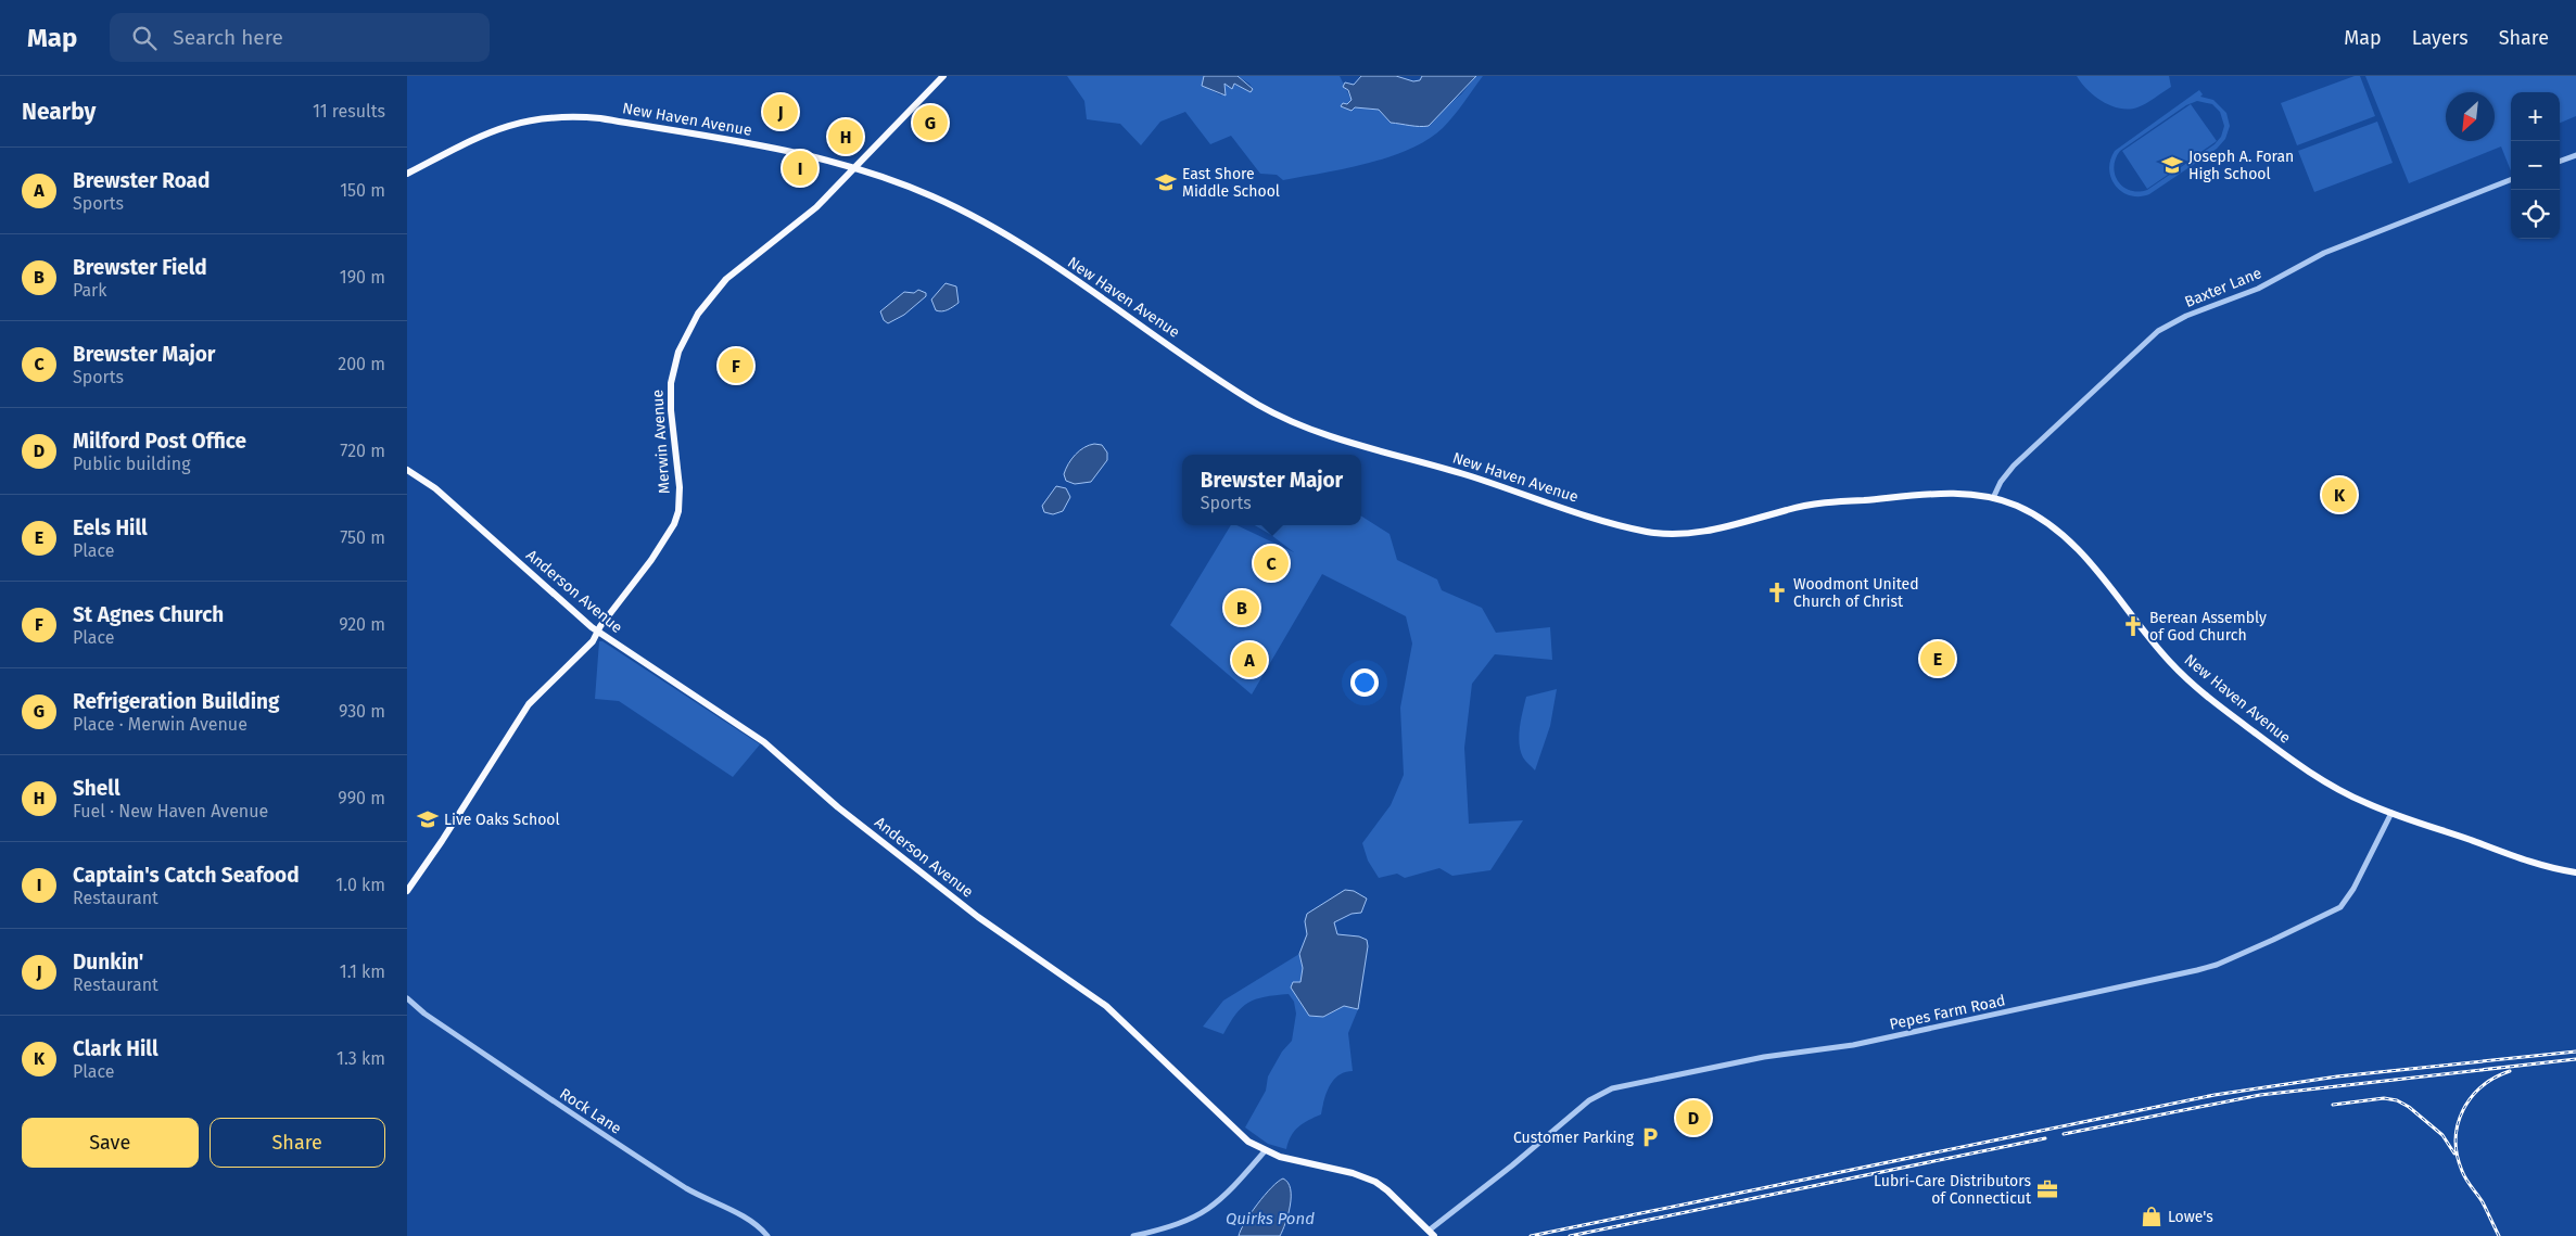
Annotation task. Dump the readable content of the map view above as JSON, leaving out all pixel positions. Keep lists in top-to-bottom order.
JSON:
{
  "streets": {
    "main road": ["New Haven Avenue", "Merwin Avenue", "Anderson Avenue"],
    "street": ["Baxter Lane", "Pepes Farm Road", "Rock Lane"]
  },
  "crossings": [
    ["New Haven Avenue", "Baxter Lane"],
    ["New Haven Avenue", "Merwin Avenue"],
    ["New Haven Avenue", "Pepes Farm Road"],
    ["Merwin Avenue", "Anderson Avenue"],
    ["Anderson Avenue", "Pepes Farm Road"]
  ],
  "water": ["Quirks Pond"],
  "places": {
    "school or university": ["Joseph A. Foran High School", "East Shore Middle School", "Live Oaks School"],
    "church": ["Woodmont United Church of Christ", "Berean Assembly of God Church"],
    "parking": ["Customer Parking"],
    "office": ["Lubri-Care Distributors of Connecticut"],
    "shop": ["Lowe's"]
  },
  "north": "bottom left",
  "page": {
    "header": "Map",
    "search": "Search here",
    "nav": ["Map", "Layers", "Share"],
    "heading": ["Nearby", "11 results"],
    "map_buttons": ["+", "−"],
    "pins": [
      "J",
      "G",
      "H",
      "I",
      "F",
      "K",
      "C",
      "B",
      "E",
      "A",
      "D"
    ],
    "list": [
      {
        "mark": "A",
        "name": "Brewster Road",
        "note": "Sports",
        "value": "150 m"
      },
      {
        "mark": "B",
        "name": "Brewster Field",
        "note": "Park",
        "value": "190 m"
      },
      {
        "mark": "C",
        "name": "Brewster Major",
        "note": "Sports",
        "value": "200 m"
      },
      {
        "mark": "D",
        "name": "Milford Post Office",
        "note": "Public building",
        "value": "720 m"
      },
      {
        "mark": "E",
        "name": "Eels Hill",
        "note": "Place",
        "value": "750 m"
      },
      {
        "mark": "F",
        "name": "St Agnes Church",
        "note": "Place",
        "value": "920 m"
      },
      {
        "mark": "G",
        "name": "Refrigeration Building",
        "note": "Place · Merwin Avenue",
        "value": "930 m"
      },
      {
        "mark": "H",
        "name": "Shell",
        "note": "Fuel · New Haven Avenue",
        "value": "990 m"
      },
      {
        "mark": "I",
        "name": "Captain's Catch Seafood",
        "note": "Restaurant",
        "value": "1.0 km"
      },
      {
        "mark": "J",
        "name": "Dunkin'",
        "note": "Restaurant",
        "value": "1.1 km"
      },
      {
        "mark": "K",
        "name": "Clark Hill",
        "note": "Place",
        "value": "1.3 km"
      }
    ],
    "popup": ["Brewster Major", "Sports"],
    "buttons": ["Save", "Share"]
  }
}
